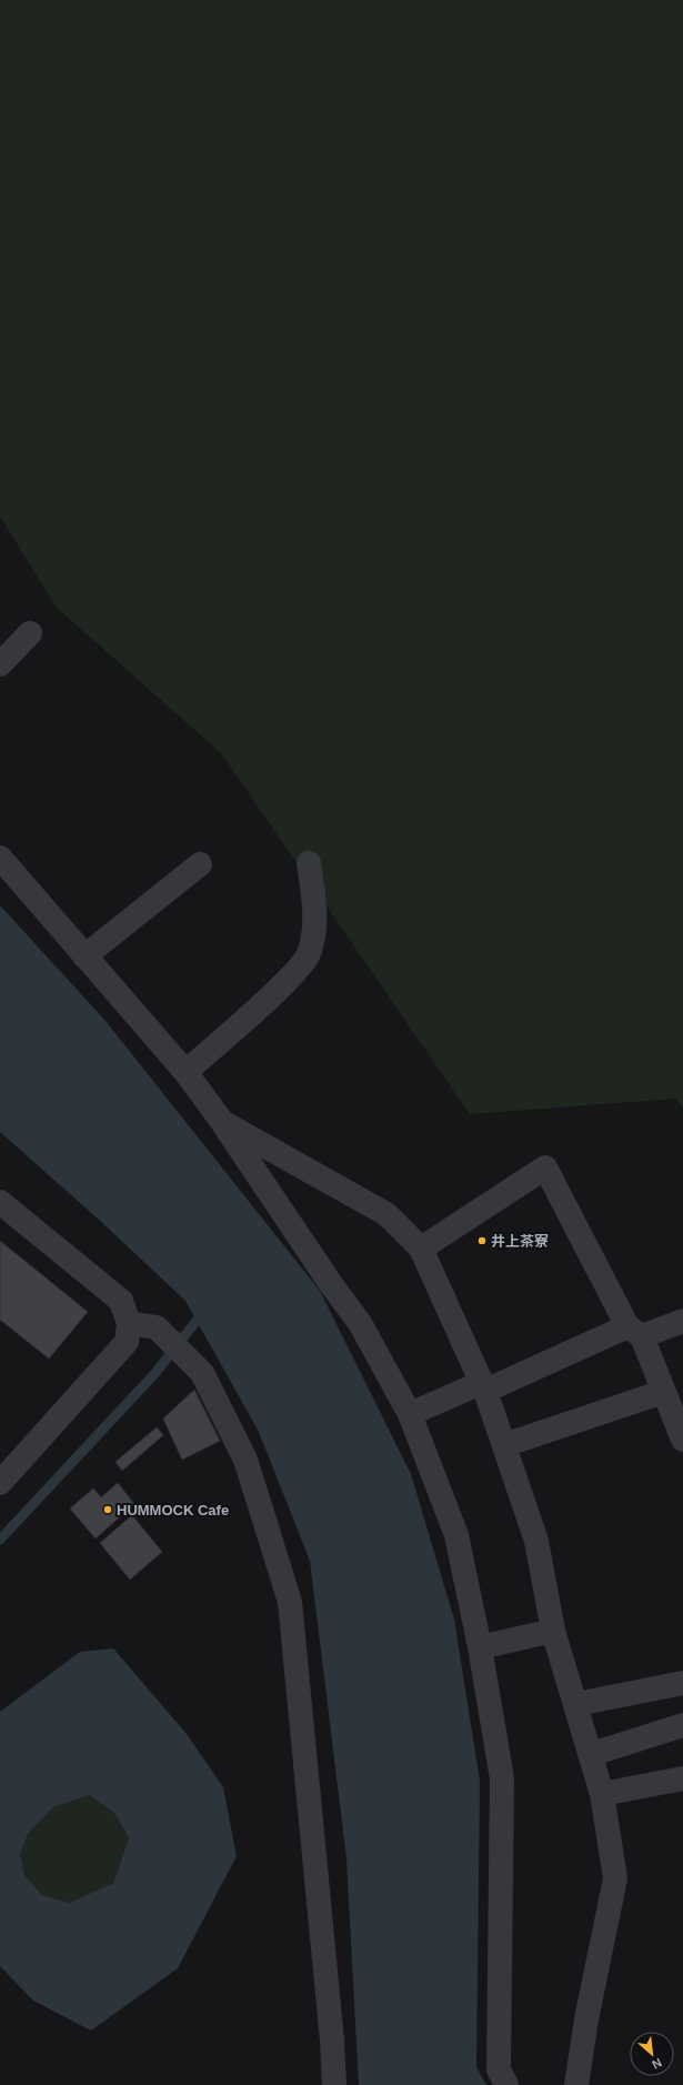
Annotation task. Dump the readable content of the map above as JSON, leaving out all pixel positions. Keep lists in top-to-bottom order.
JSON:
{
  "places": ["井上茶寮", "HUMMOCK Cafe"],
  "north": "bottom right"
}
